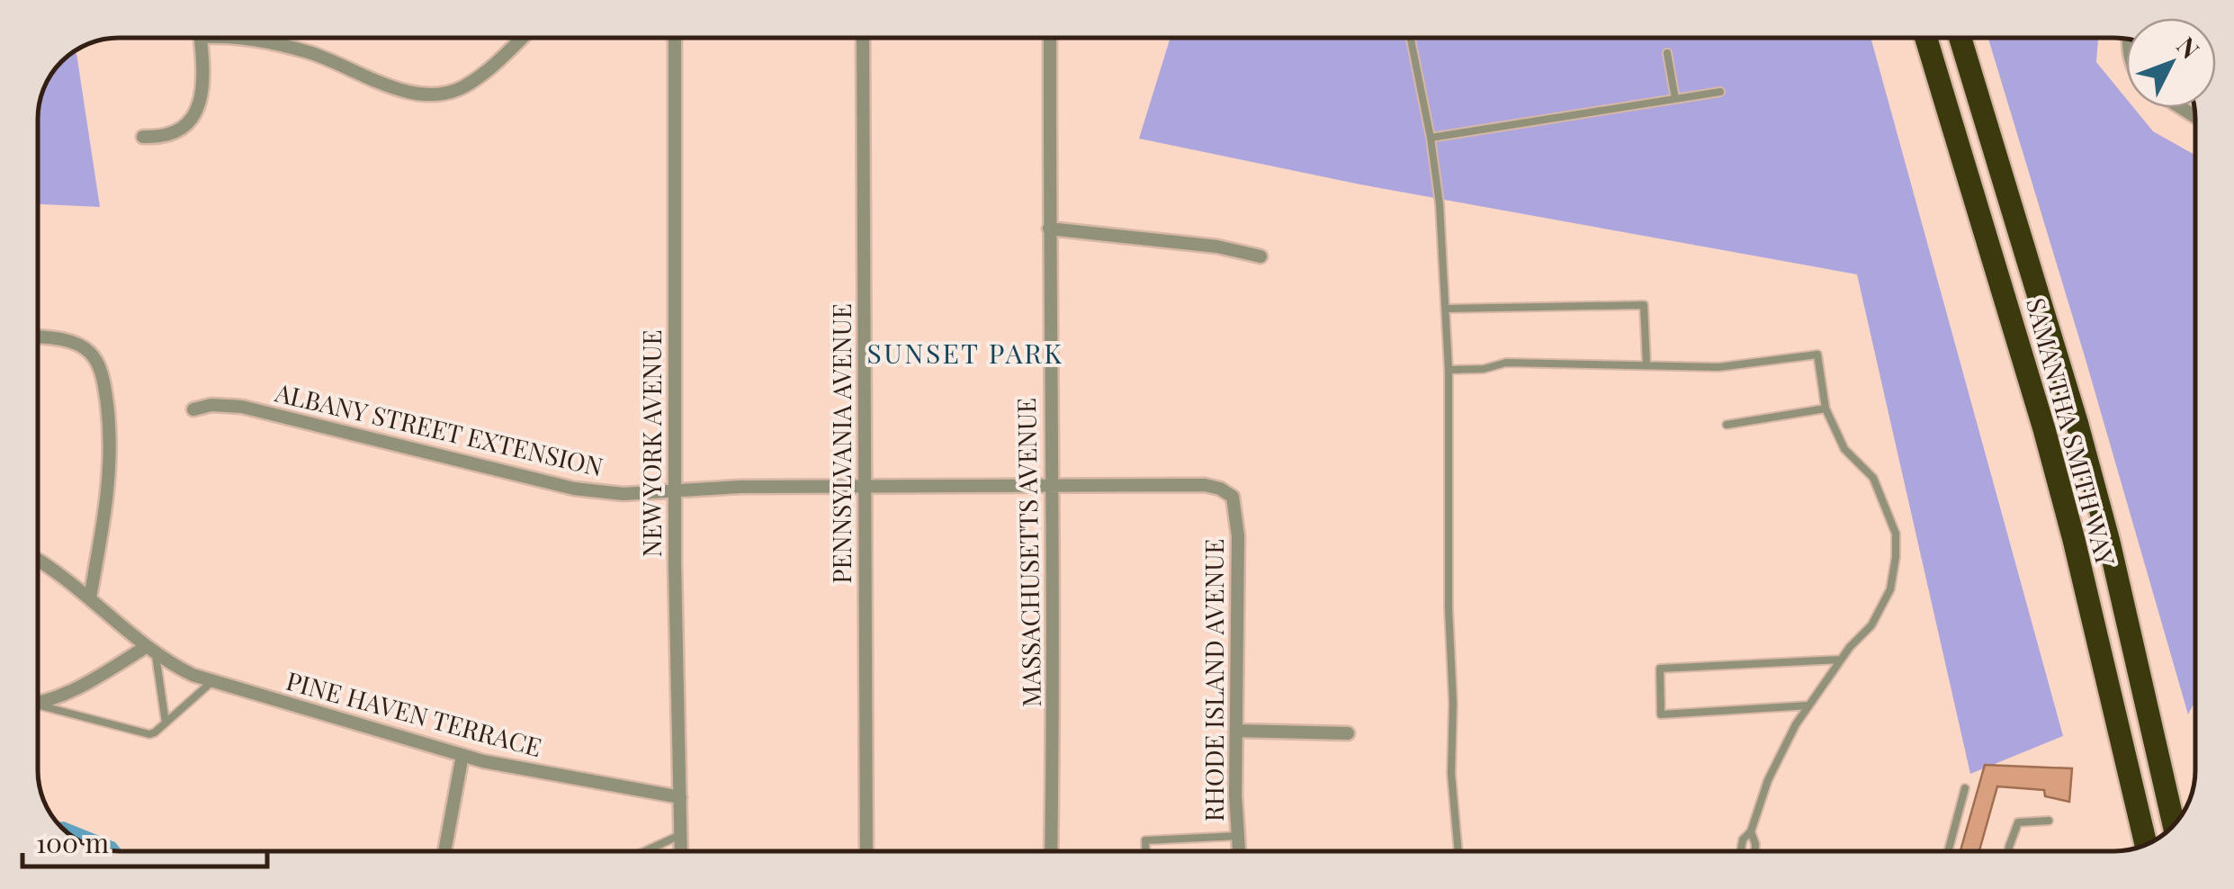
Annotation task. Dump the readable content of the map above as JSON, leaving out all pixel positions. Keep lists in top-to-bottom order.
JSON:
{
  "streets": {
    "highway": ["SAMANTHA SMITH WAY"],
    "street": [
      "ALBANY STREET EXTENSION",
      "NEW YORK AVENUE",
      "PENNSYLVANIA AVENUE",
      "MASSACHUSETTS AVENUE",
      "RHODE ISLAND AVENUE",
      "PINE HAVEN TERRACE"
    ]
  },
  "crossings": [
    ["ALBANY STREET EXTENSION", "NEW YORK AVENUE"],
    ["ALBANY STREET EXTENSION", "PENNSYLVANIA AVENUE"],
    ["ALBANY STREET EXTENSION", "MASSACHUSETTS AVENUE"],
    ["ALBANY STREET EXTENSION", "RHODE ISLAND AVENUE"],
    ["NEW YORK AVENUE", "PINE HAVEN TERRACE"]
  ],
  "districts": ["SUNSET PARK"],
  "scale_bar": "100 m",
  "north": "top right"
}
